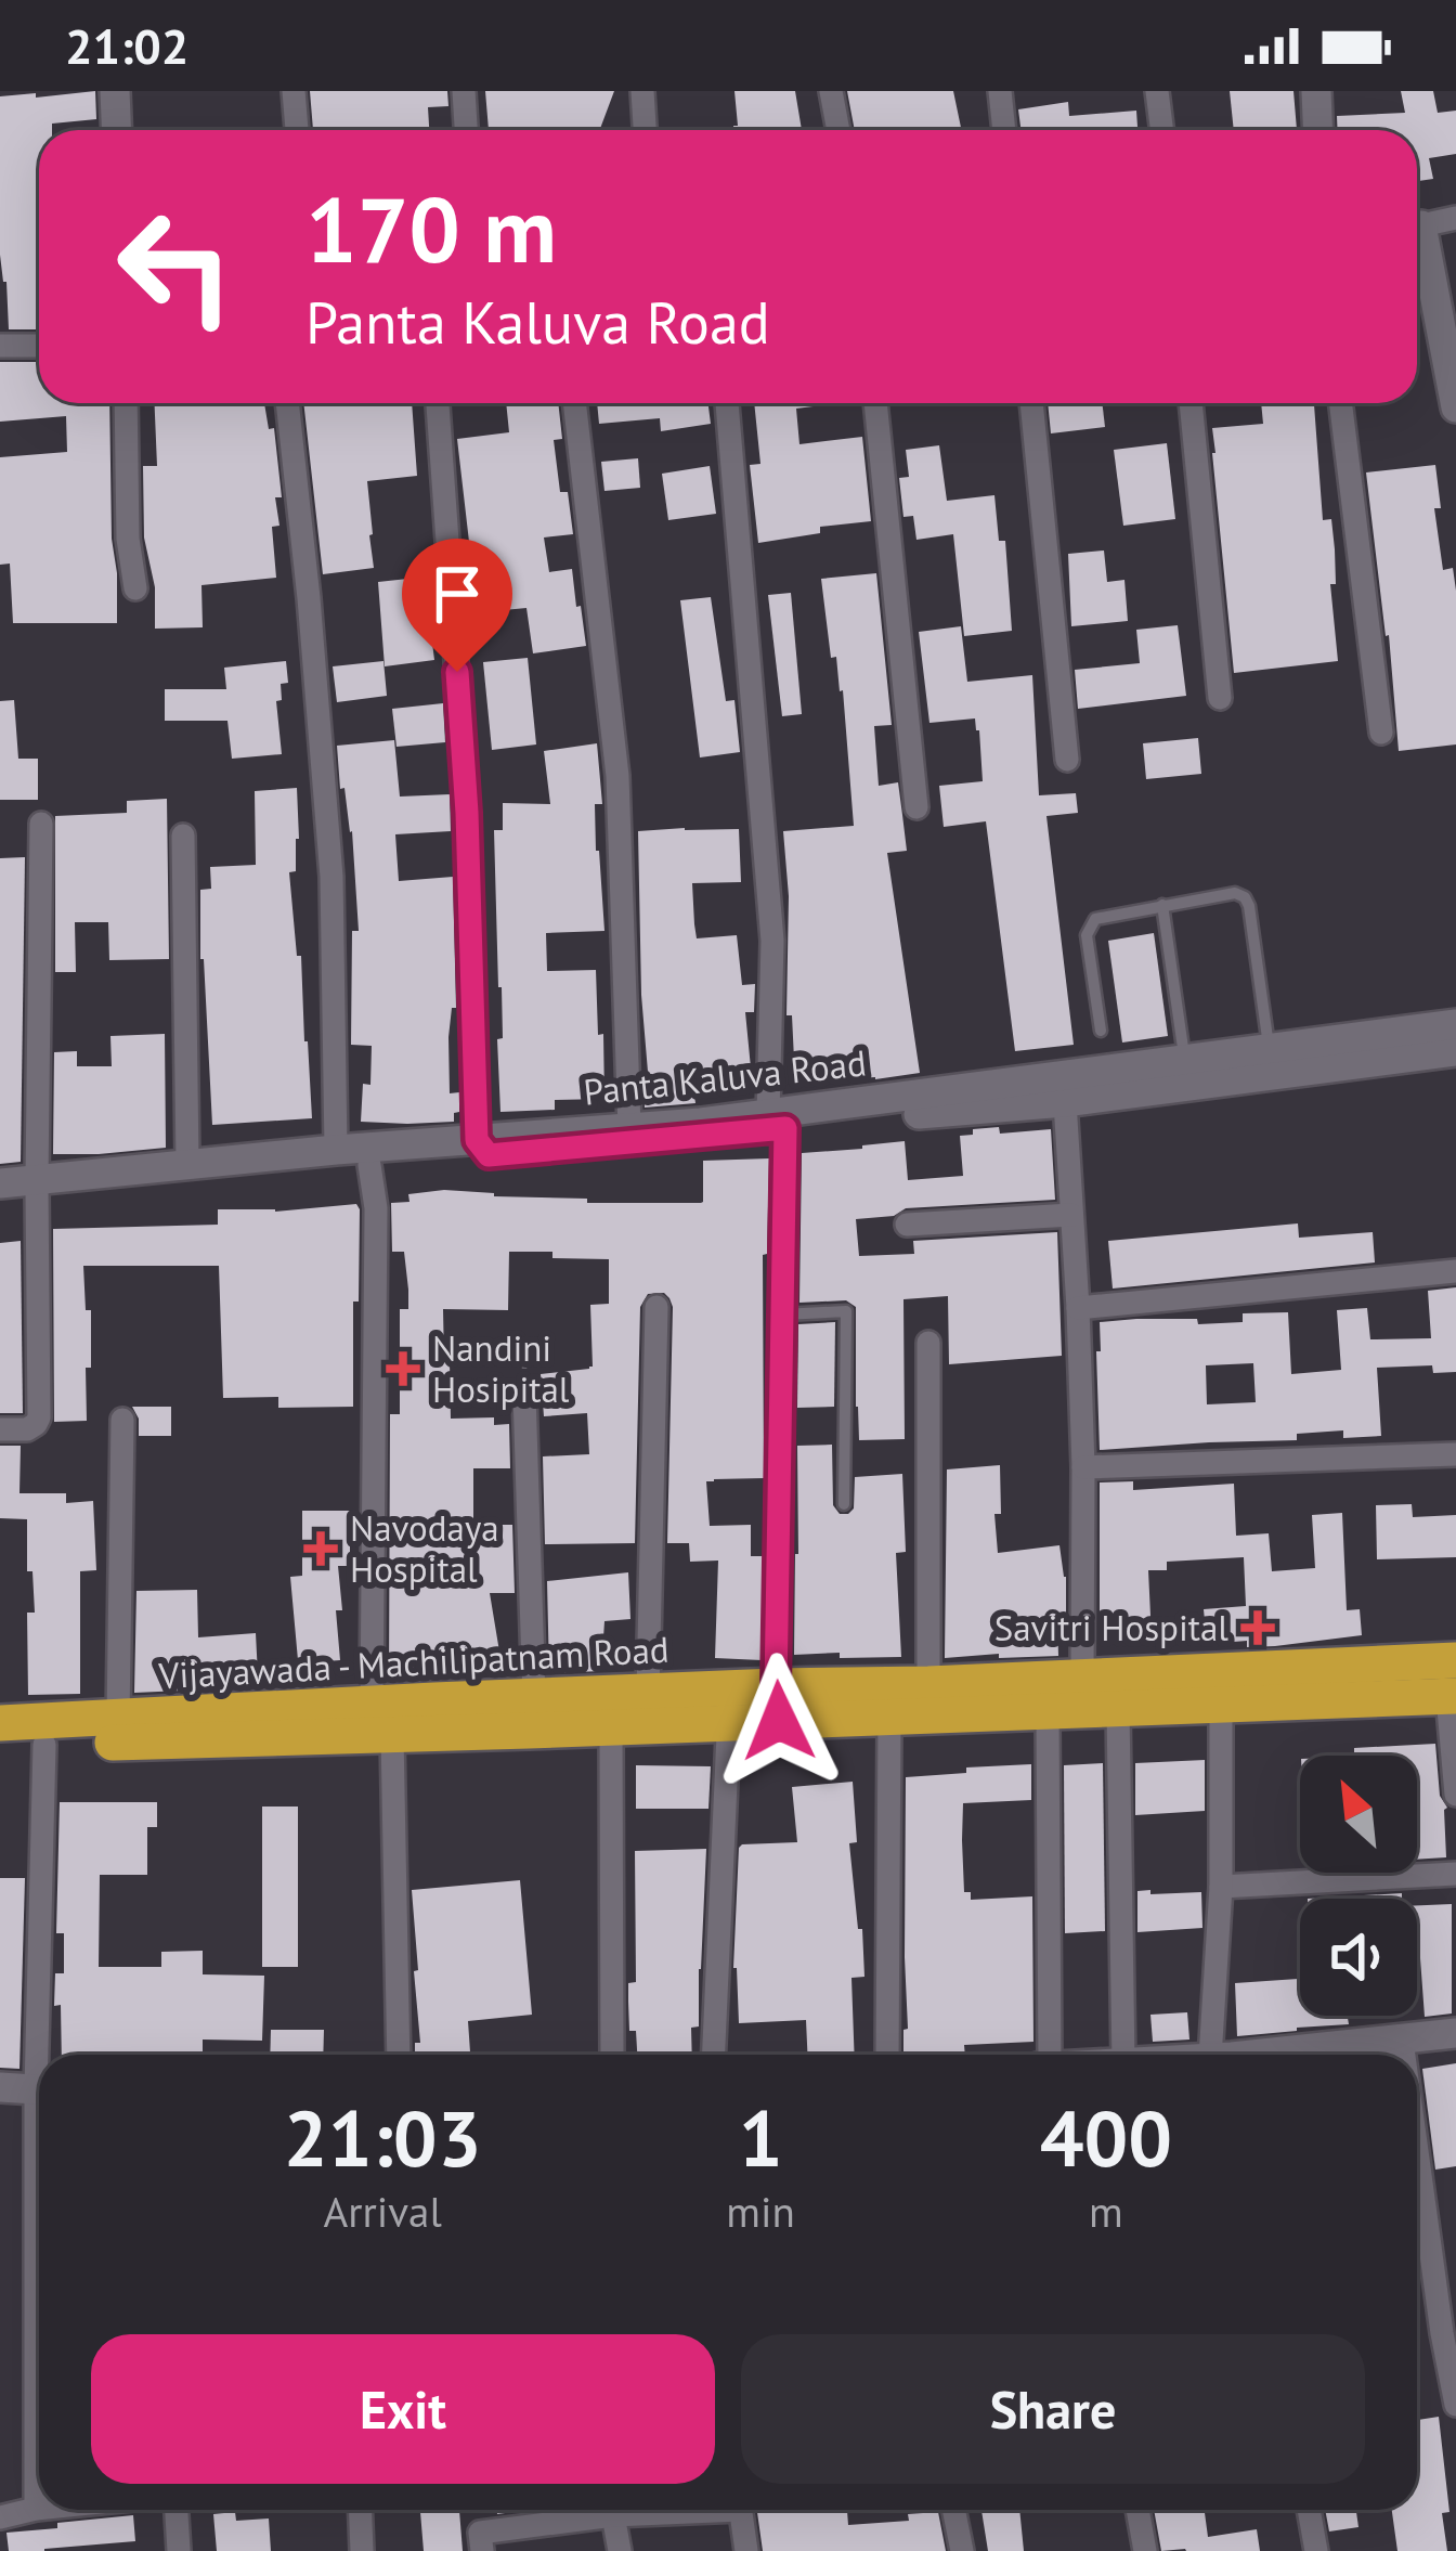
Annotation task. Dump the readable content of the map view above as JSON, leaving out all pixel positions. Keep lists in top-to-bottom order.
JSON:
{
  "streets": {
    "highway": ["Vijayawada - Machilipatnam Road"],
    "street": ["Panta Kaluva Road"]
  },
  "places": {
    "health": ["Nandini Hosipital", "Navodaya Hospital", "Savitri Hospital"]
  },
  "north": "top left",
  "page": {
    "status": "21:02",
    "turn": ["170 m", "Panta Kaluva Road"],
    "eta": [
      "21:03",
      "Arrival",
      "1",
      "min",
      "400",
      "m"
    ],
    "buttons": ["Exit", "Share"]
  }
}
